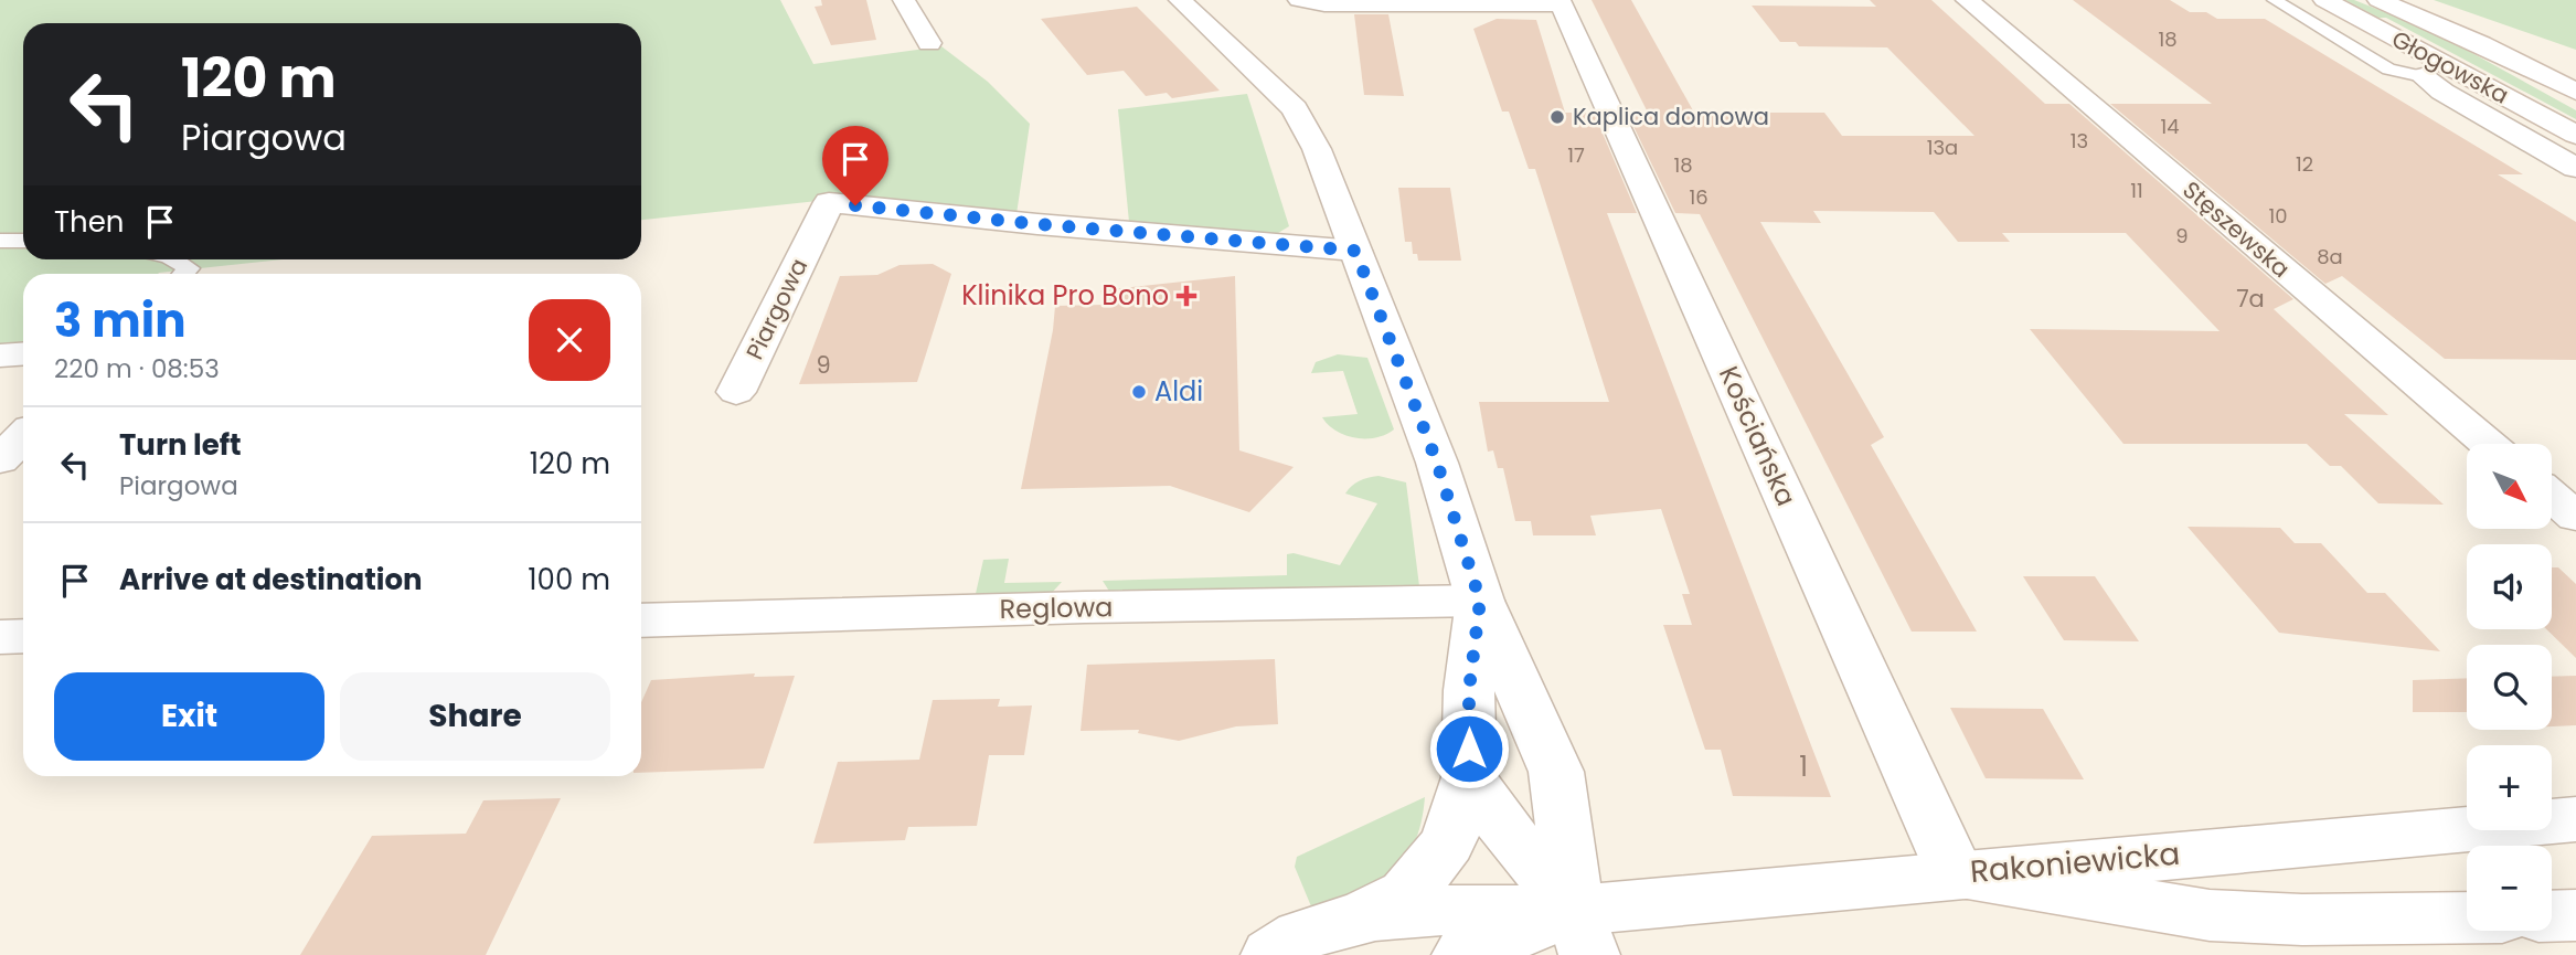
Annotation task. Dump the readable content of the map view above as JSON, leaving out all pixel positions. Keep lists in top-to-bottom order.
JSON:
{
  "streets": {
    "street": [
      "Głogowska",
      "Stęszewska",
      "Piargowa",
      "Kościańska",
      "Reglowa",
      "Rakoniewicka"
    ]
  },
  "crossings": [
    ["Kościańska", "Rakoniewicka"]
  ],
  "places": {
    "other": ["Kaplica domowa", "Aldi"],
    "health": ["Klinika Pro Bono"]
  },
  "house_numbers": [
    "18",
    "14",
    "13",
    "13a",
    "17",
    "12",
    "18",
    "11",
    "16",
    "10",
    "9",
    "8a",
    "7a",
    "9",
    "1"
  ],
  "north": "bottom right",
  "page": {
    "turn": ["120 m", "Piargowa"],
    "then": "Then",
    "heading": ["3 min", "220 m · 08:53"],
    "list": [
      {
        "name": "Turn left",
        "note": "Piargowa",
        "value": "120 m"
      },
      {
        "name": "Arrive at destination",
        "value": "100 m"
      }
    ],
    "map_buttons": ["+", "−"],
    "buttons": ["Exit", "Share"]
  }
}
